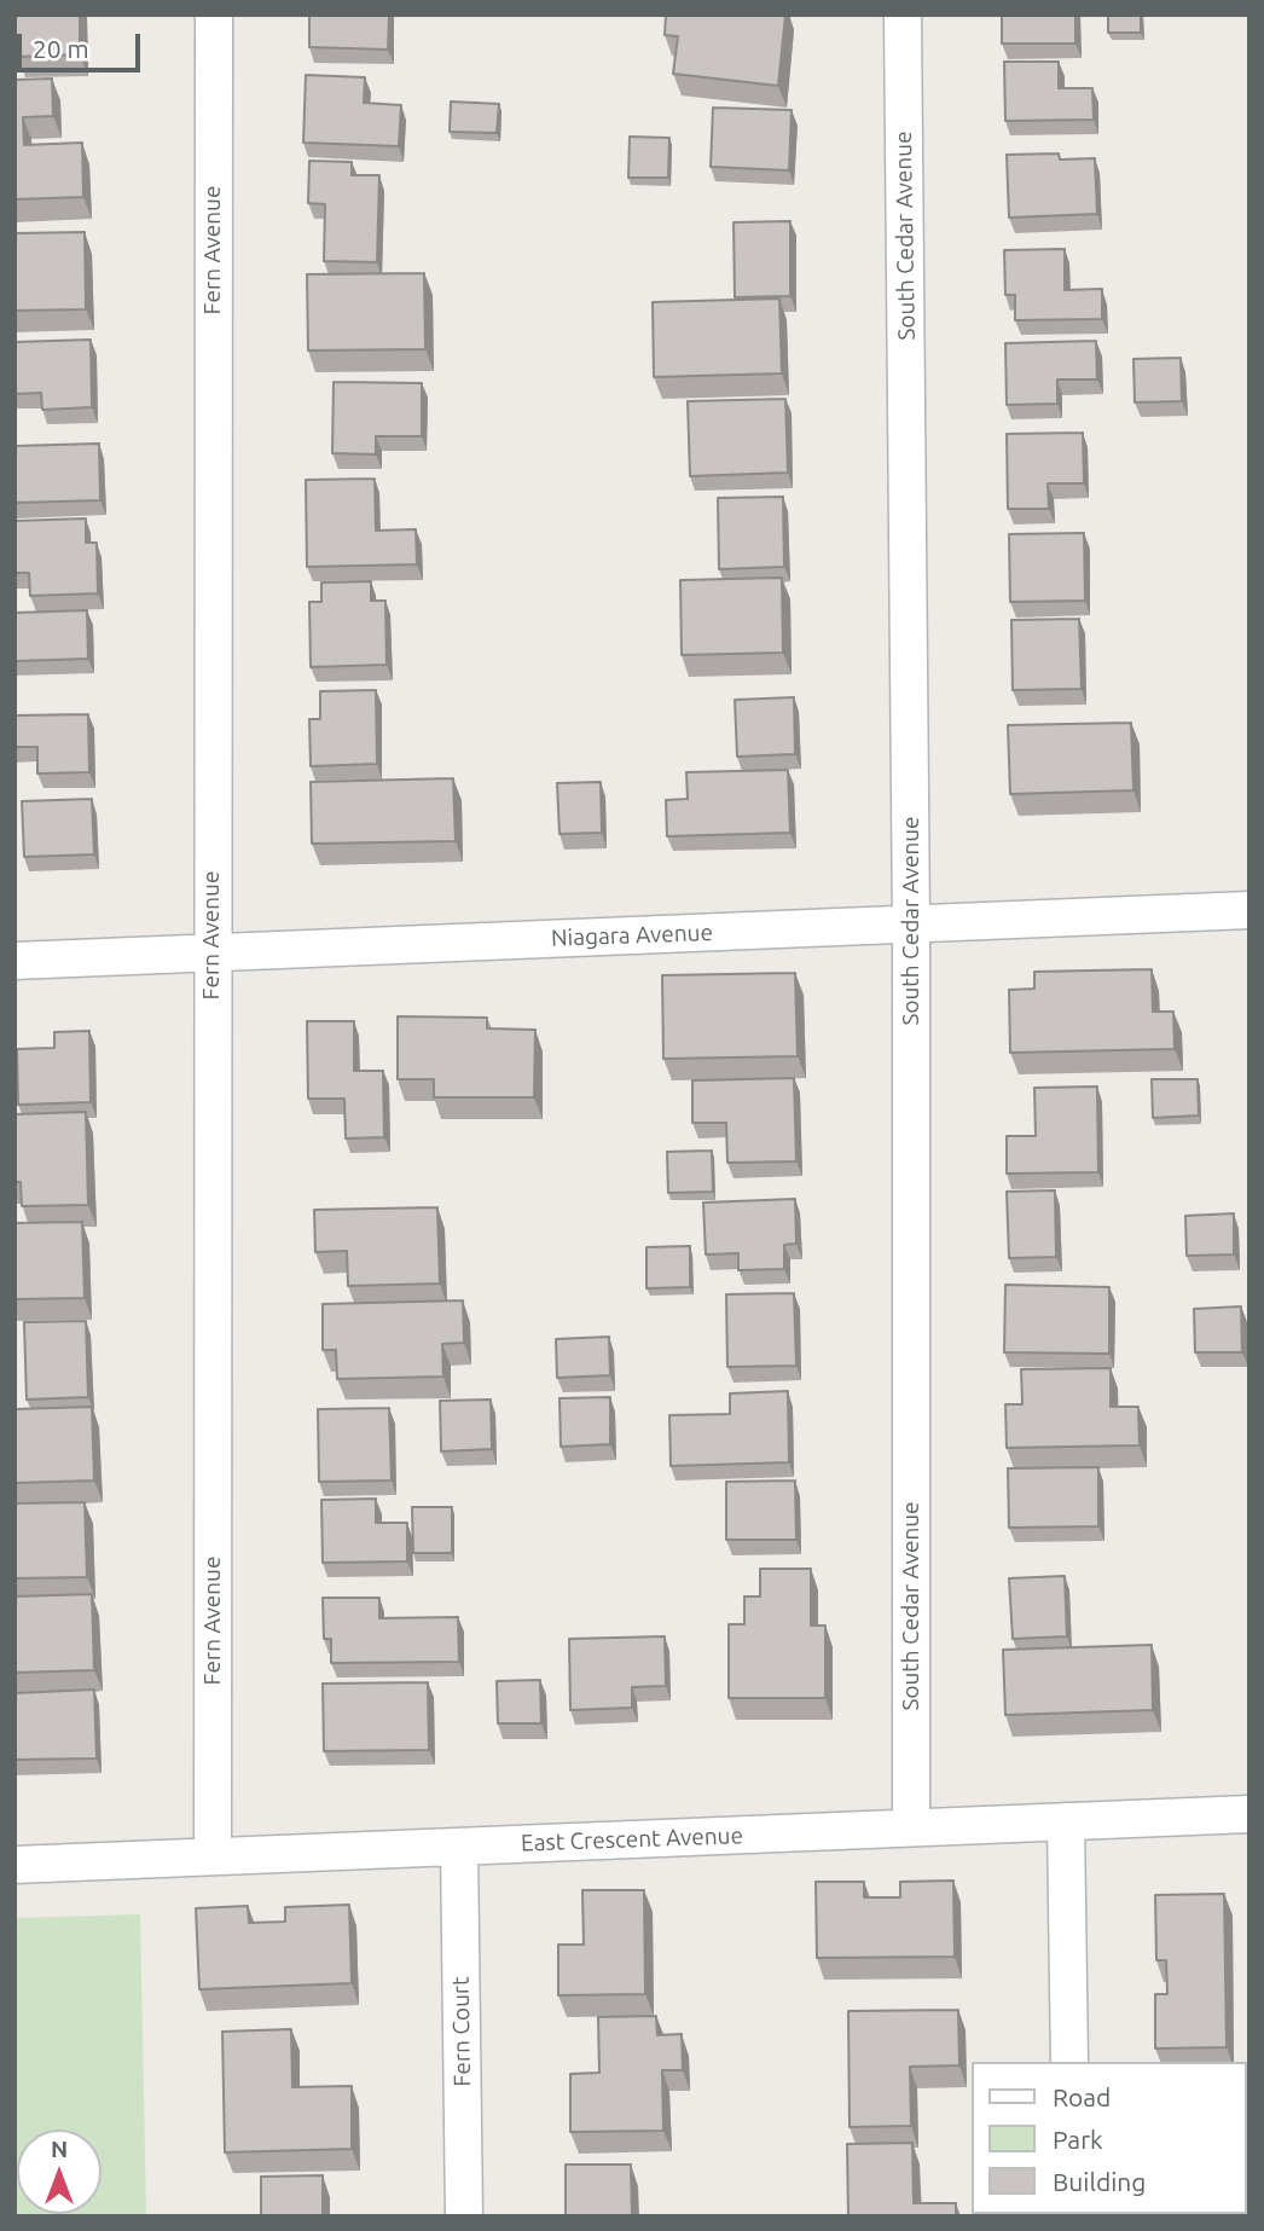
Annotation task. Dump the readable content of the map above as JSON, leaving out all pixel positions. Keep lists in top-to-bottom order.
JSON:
{
  "streets": {
    "street": [
      "South Cedar Avenue",
      "Fern Avenue",
      "Niagara Avenue",
      "East Crescent Avenue",
      "Fern Court"
    ]
  },
  "crossings": [
    ["South Cedar Avenue", "Niagara Avenue"],
    ["South Cedar Avenue", "East Crescent Avenue"],
    ["Fern Avenue", "Niagara Avenue"],
    ["Fern Avenue", "East Crescent Avenue"],
    ["East Crescent Avenue", "Fern Court"]
  ],
  "legend": ["Road", "Park", "Building"],
  "scale_bar": "20 m",
  "north": "top"
}
